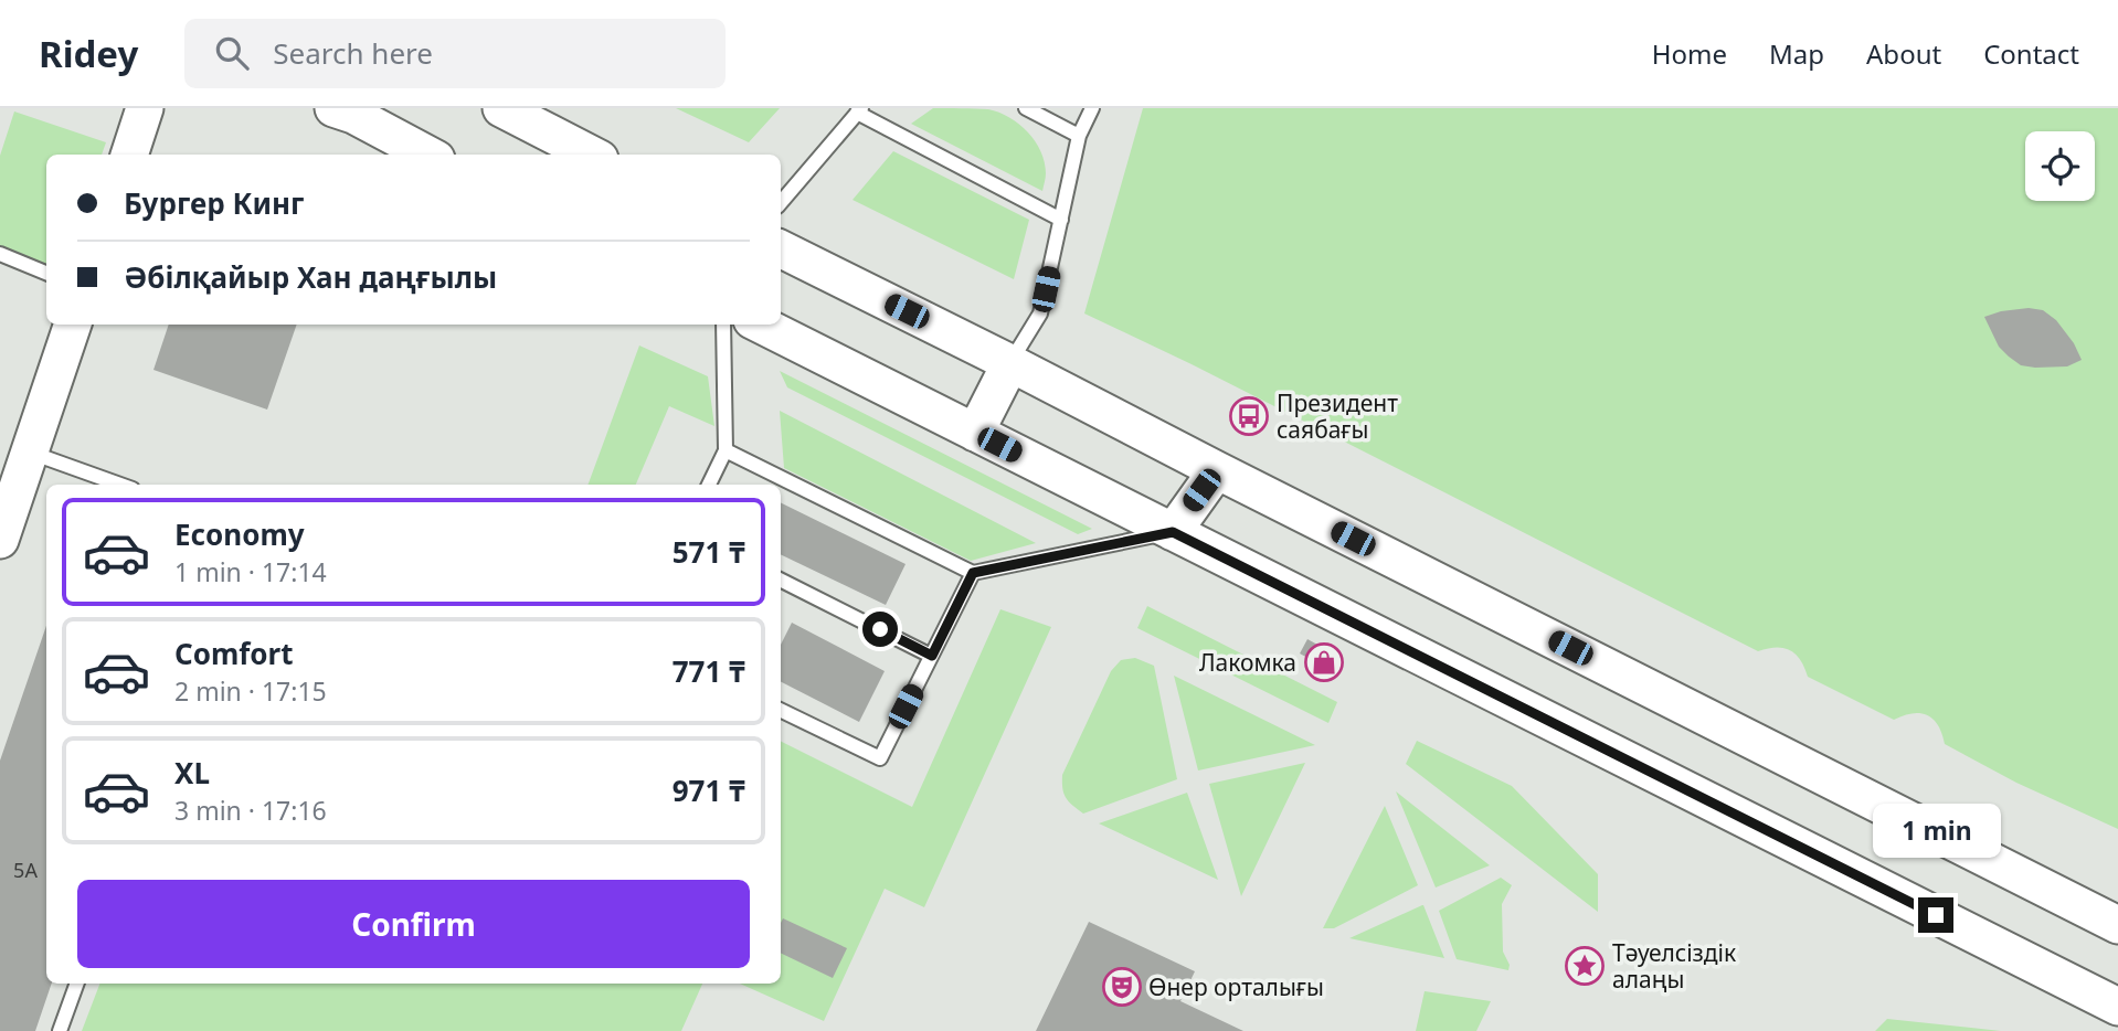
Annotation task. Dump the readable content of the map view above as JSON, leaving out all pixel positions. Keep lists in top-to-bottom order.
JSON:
{
  "places": {
    "bus stop": ["Президент саябағы"],
    "shop": ["Лакомка"],
    "place": ["Тәуелсіздік алаңы"],
    "theatre": ["Өнер орталығы"]
  },
  "house_numbers": ["5А"],
  "page": {
    "header": "Ridey",
    "search": "Search here",
    "nav": [
      "Home",
      "Map",
      "About",
      "Contact"
    ],
    "banner": ["Бургер Кинг", "Әбілқайыр Хан даңғылы"],
    "list": [
      {
        "name": "Economy",
        "note": "1 min · 17:14",
        "value": "571 ₸"
      },
      {
        "name": "Comfort",
        "note": "2 min · 17:15",
        "value": "771 ₸"
      },
      {
        "name": "XL",
        "note": "3 min · 17:16",
        "value": "971 ₸"
      }
    ],
    "bubble": "1 min",
    "buttons": "Confirm"
  }
}
